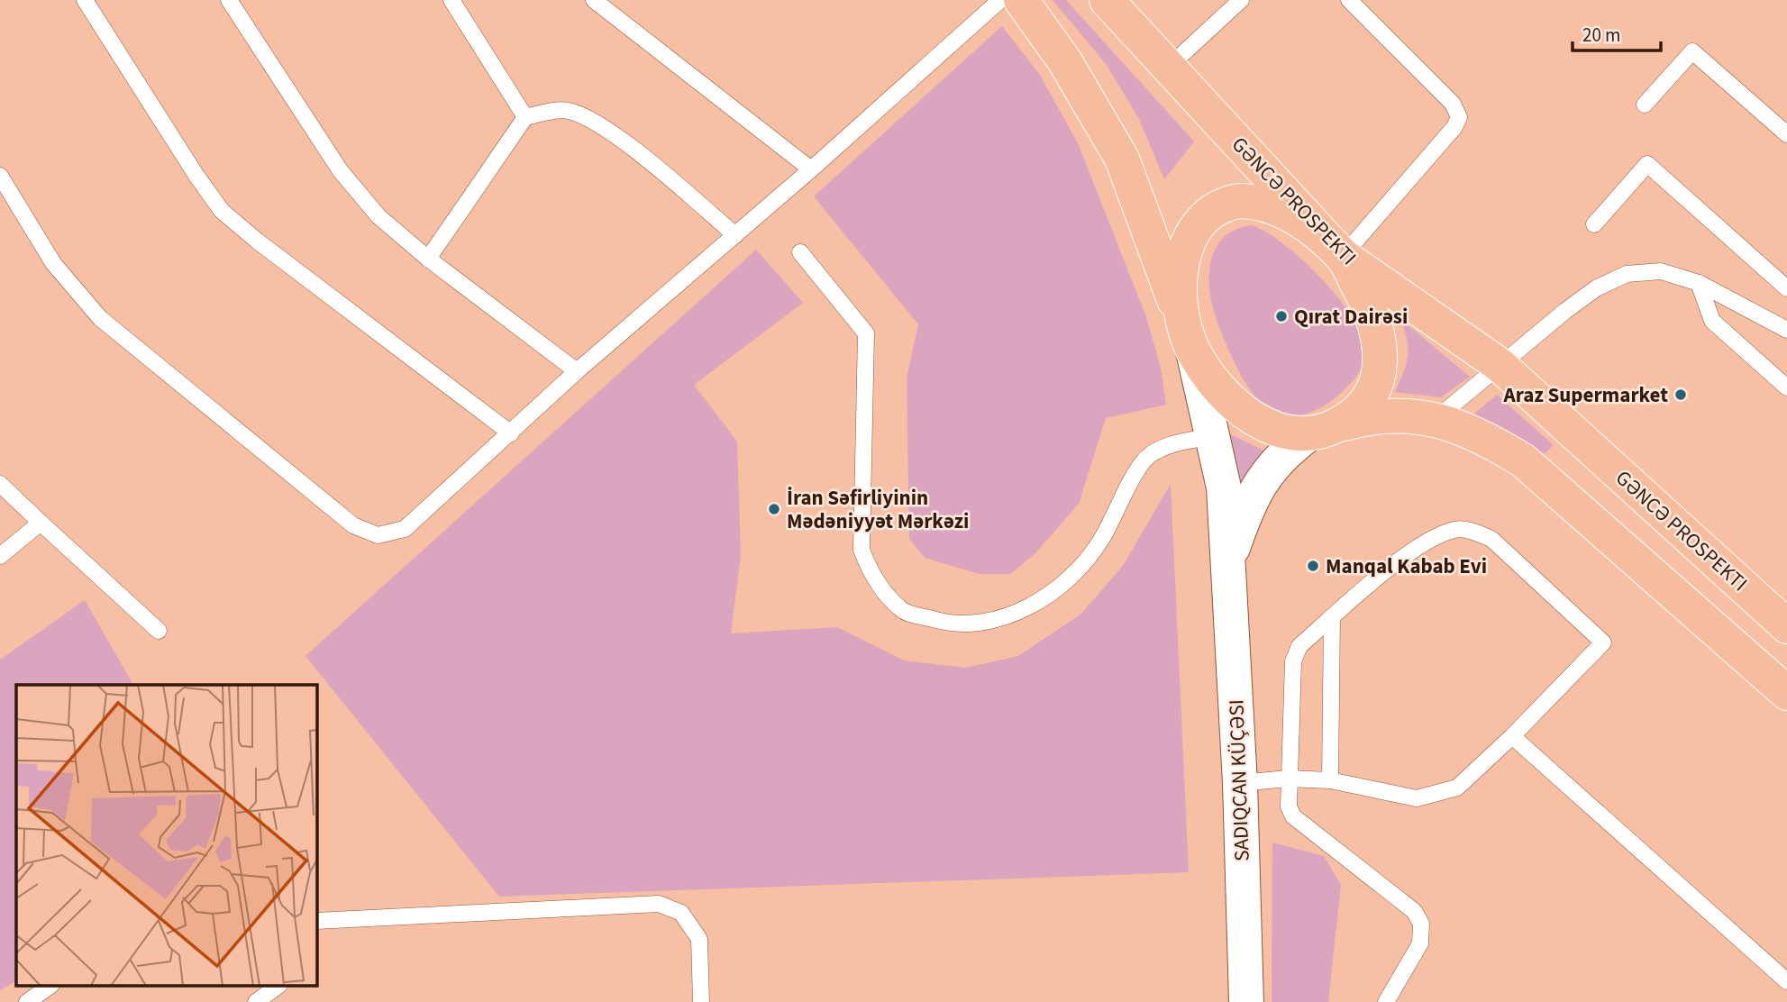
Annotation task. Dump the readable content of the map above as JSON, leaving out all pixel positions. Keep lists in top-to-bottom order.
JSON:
{
  "streets": {
    "main road": ["GƏNCƏ PROSPEKTI"]
  },
  "places": [
    "Qırat Dairəsi",
    "Araz Supermarket",
    "İran Səfirliyinin Mədəniyyət Mərkəzi",
    "Manqal Kabab Evi"
  ],
  "scale_bar": "20 m"
}
